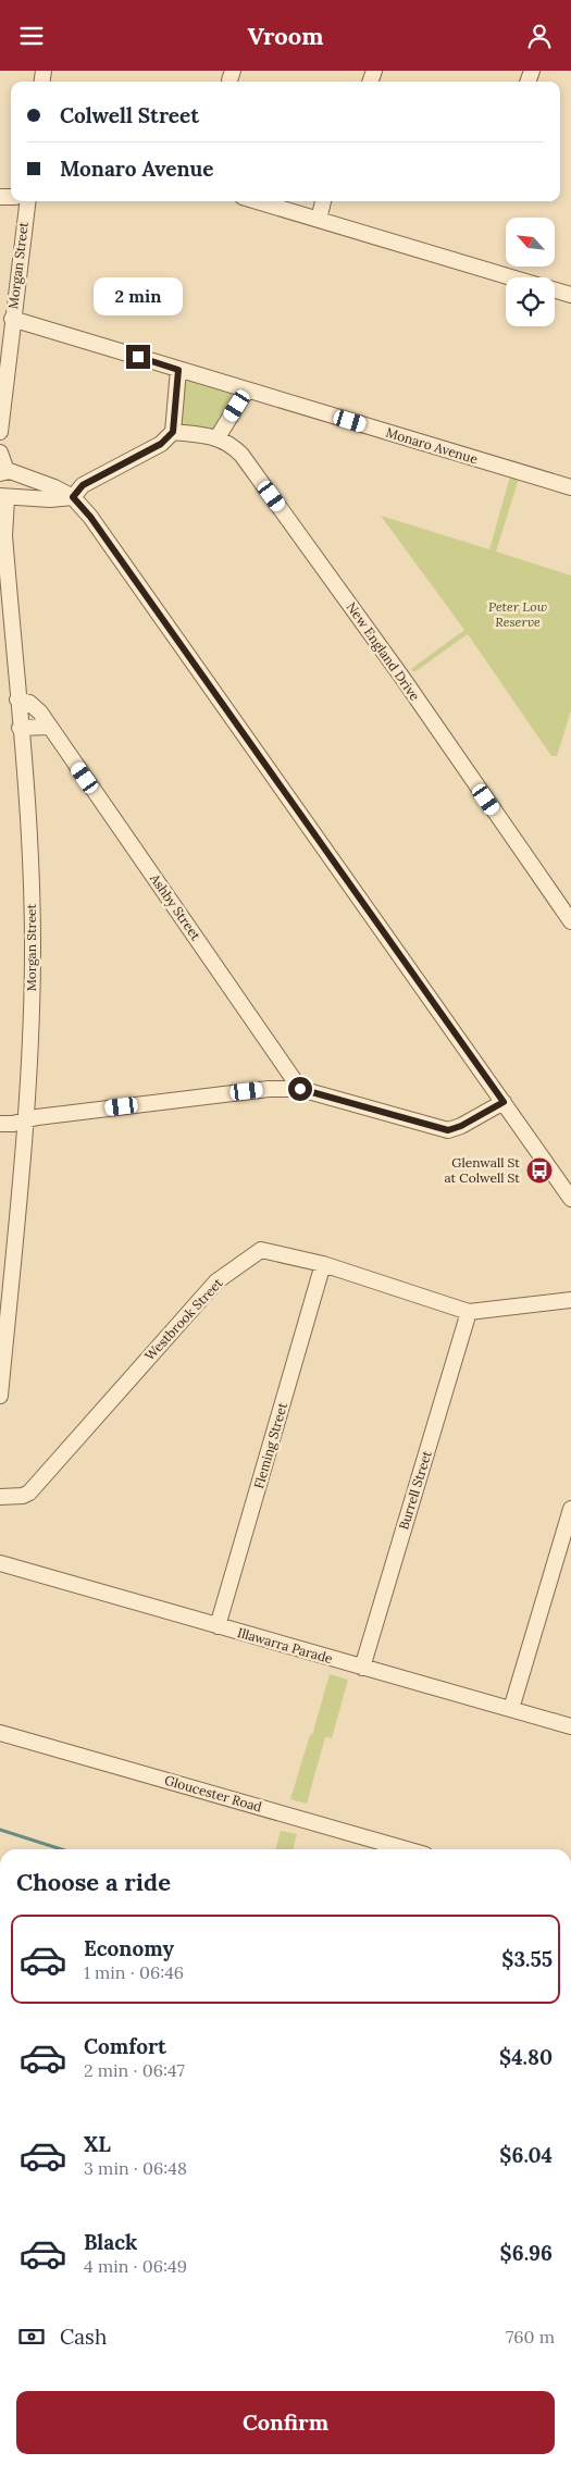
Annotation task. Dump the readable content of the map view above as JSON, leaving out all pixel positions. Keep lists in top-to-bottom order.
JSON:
{
  "streets": {
    "street": [
      "Morgan Street",
      "Monaro Avenue",
      "New England Drive",
      "Ashby Street",
      "Westbrook Street",
      "Fleming Street",
      "Burrell Street",
      "Illawarra Parade",
      "Gloucester Road"
    ]
  },
  "crossings": [
    ["Morgan Street", "Monaro Avenue"],
    ["Morgan Street", "Ashby Street"],
    ["Westbrook Street", "Fleming Street"],
    ["Westbrook Street", "Burrell Street"],
    ["Fleming Street", "Illawarra Parade"],
    ["Burrell Street", "Illawarra Parade"]
  ],
  "parks": ["Peter Low Reserve"],
  "places": {
    "bus stop": ["Glenwall St at Colwell St"]
  },
  "north": "top left",
  "page": {
    "header": "Vroom",
    "banner": ["Colwell Street", "Monaro Avenue"],
    "bubble": "2 min",
    "heading": "Choose a ride",
    "list": [
      {
        "name": "Economy",
        "note": "1 min · 06:46",
        "value": "$3.55"
      },
      {
        "name": "Comfort",
        "note": "2 min · 06:47",
        "value": "$4.80"
      },
      {
        "name": "XL",
        "note": "3 min · 06:48",
        "value": "$6.04"
      },
      {
        "name": "Black",
        "note": "4 min · 06:49",
        "value": "$6.96"
      }
    ],
    "pay": ["Cash", "760 m"],
    "buttons": "Confirm"
  }
}
